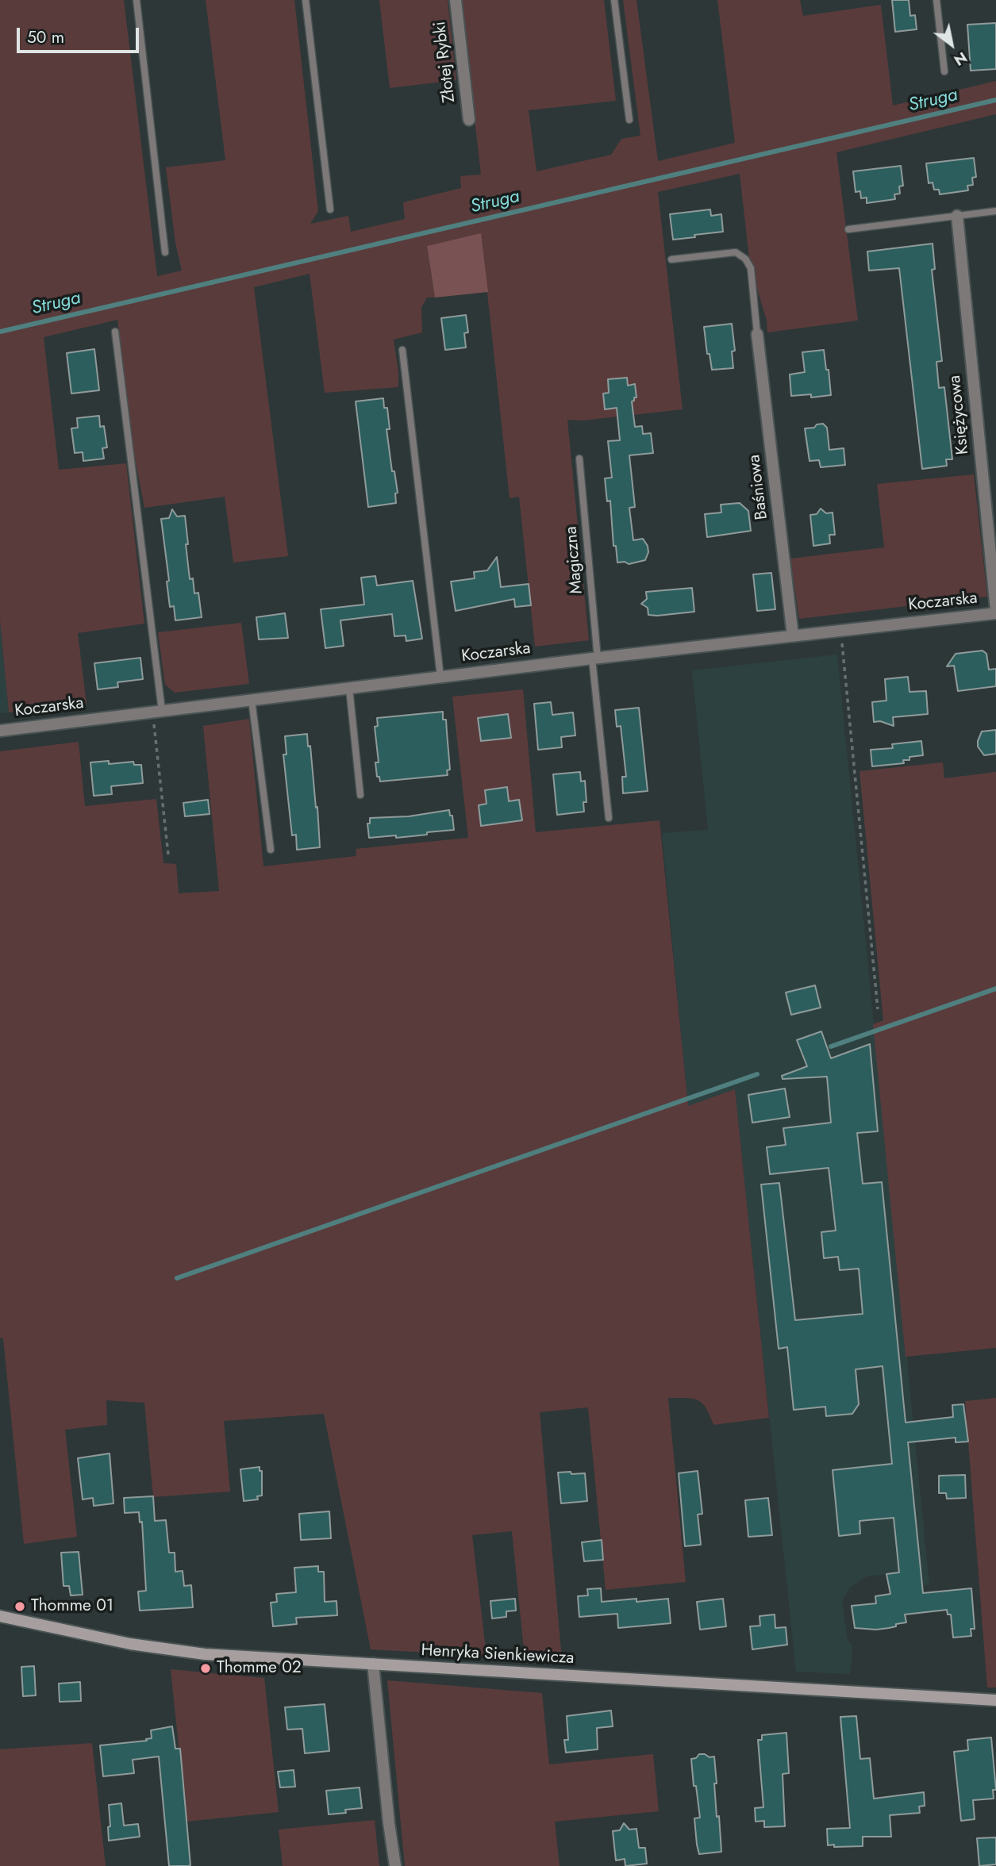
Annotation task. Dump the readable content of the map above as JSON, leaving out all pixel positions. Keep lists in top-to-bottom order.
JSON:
{
  "streets": {
    "street": [
      "Złotej Rybki",
      "Księżycowa",
      "Baśniowa",
      "Koczarska",
      "Henryka Sienkiewicza"
    ],
    "lane": ["Magiczna"]
  },
  "crossings": [
    ["Księżycowa", "Koczarska"],
    ["Baśniowa", "Koczarska"],
    ["Magiczna", "Koczarska"]
  ],
  "water": ["Struga"],
  "places": ["Thomme 01", "Thomme 02"],
  "scale_bar": "50 m",
  "north": "bottom right"
}
